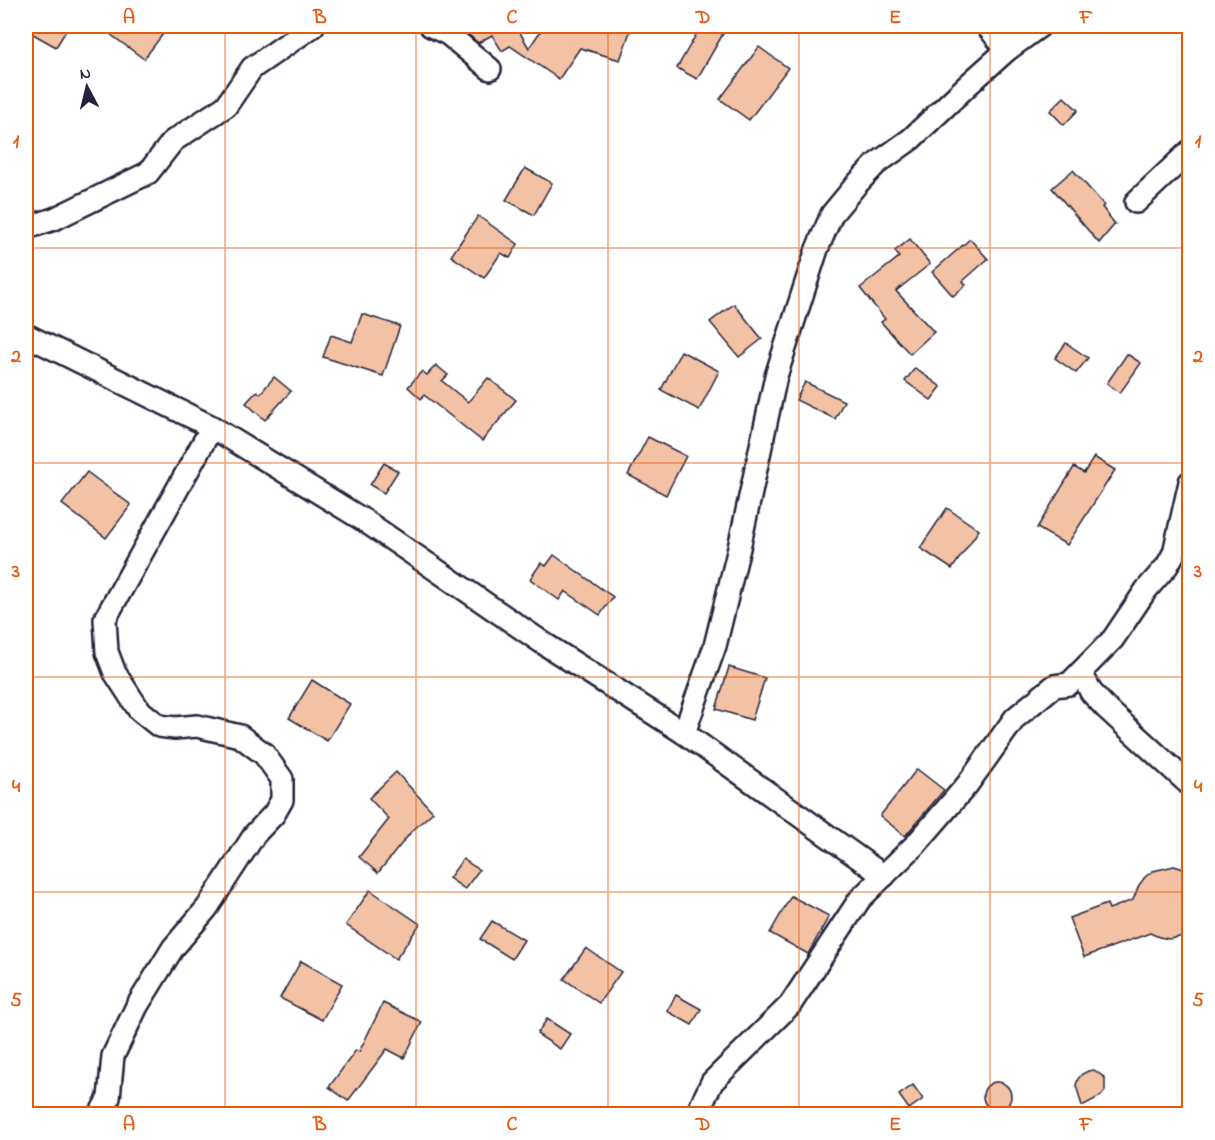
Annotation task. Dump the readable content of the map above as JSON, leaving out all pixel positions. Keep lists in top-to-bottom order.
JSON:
{
  "north": "top",
  "grid": {
    "columns": [
      "A",
      "B",
      "C",
      "D",
      "E",
      "F"
    ],
    "rows": [
      "1",
      "2",
      "3",
      "4",
      "5"
    ]
  }
}
